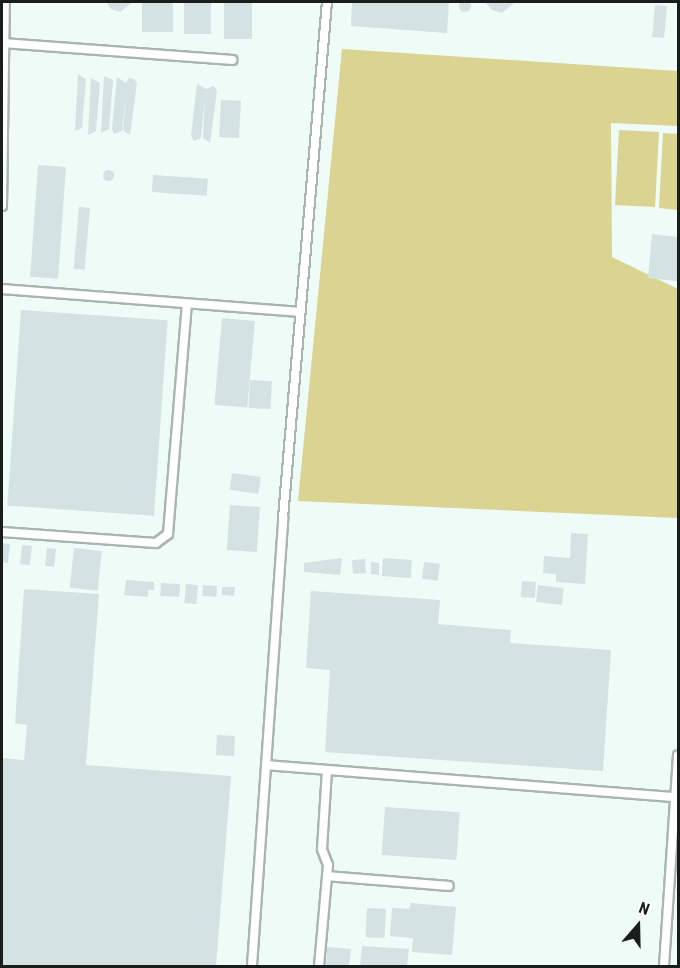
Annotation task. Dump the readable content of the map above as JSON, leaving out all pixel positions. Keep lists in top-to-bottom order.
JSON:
{
  "north": "top"
}
